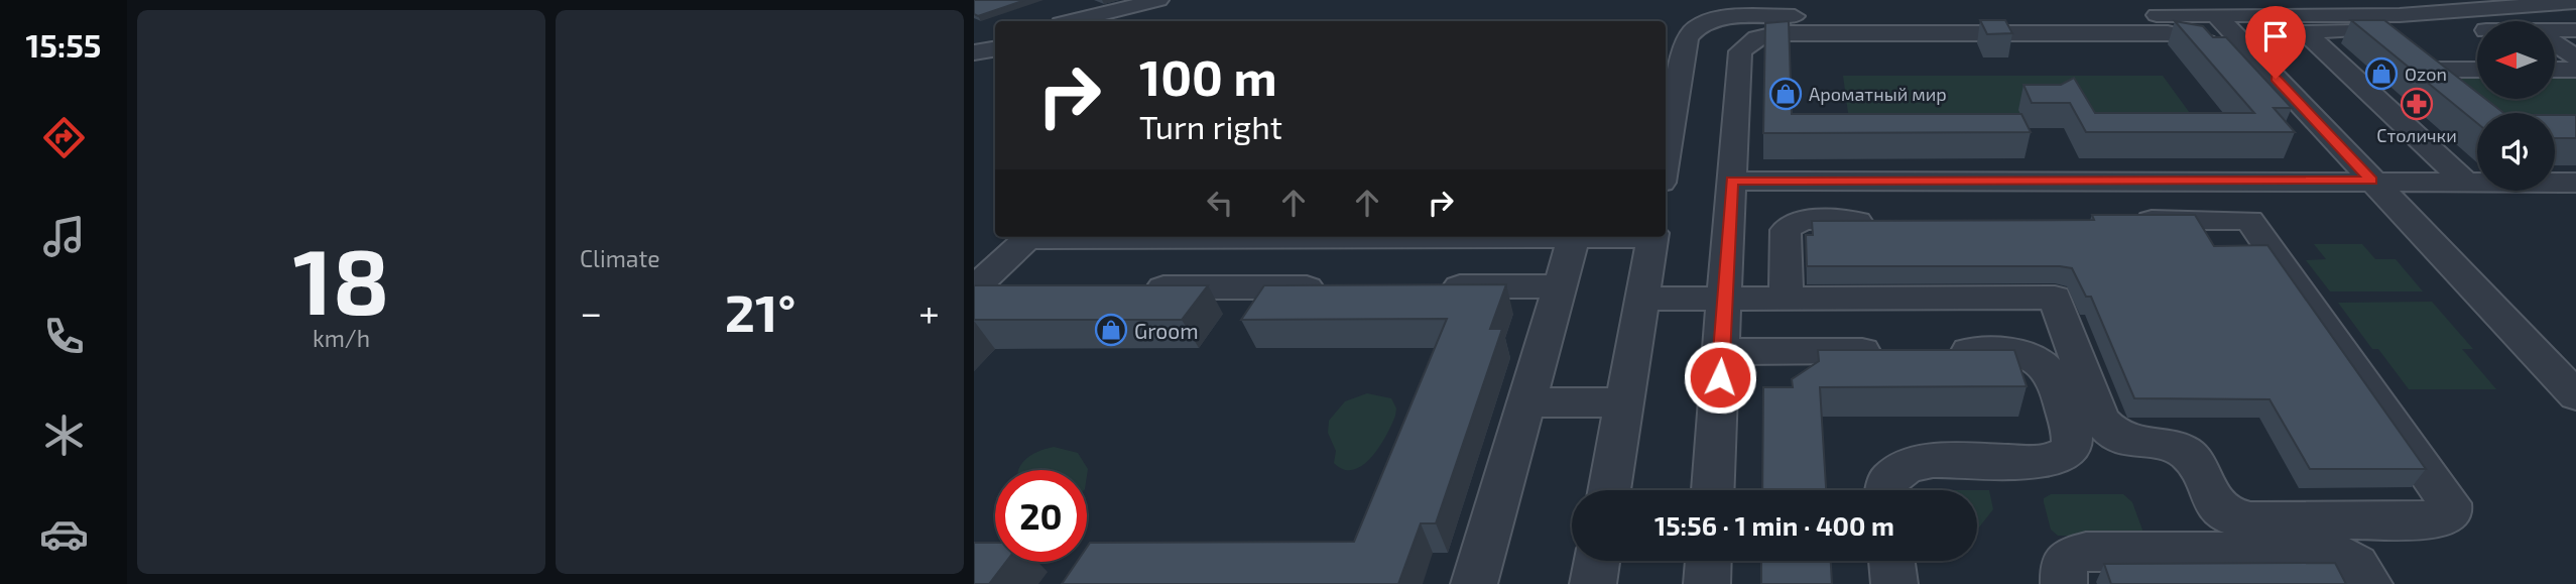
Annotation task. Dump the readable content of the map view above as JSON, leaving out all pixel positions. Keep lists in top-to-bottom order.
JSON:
{
  "places": {
    "shop": ["Ozon", "Ароматный мир", "Groom"],
    "pharmacy": ["Столички"]
  },
  "north": "left",
  "page": {
    "tabs": "15:55",
    "tile": [
      ["18", "km/h"],
      "Climate"
    ],
    "turn": ["100 m", "Turn right"],
    "heat": ["−", "21°", "+"],
    "limit": "20",
    "trip": "15:56 · 1 min · 400 m"
  }
}
